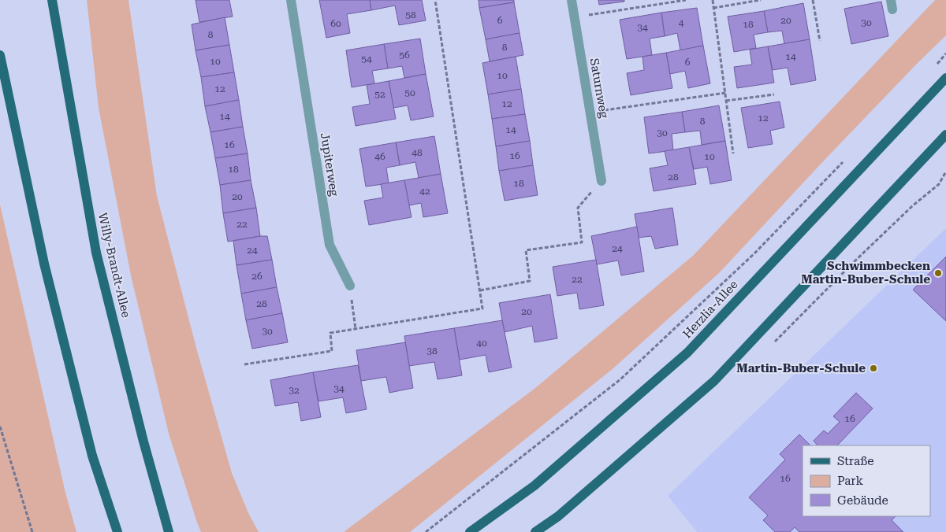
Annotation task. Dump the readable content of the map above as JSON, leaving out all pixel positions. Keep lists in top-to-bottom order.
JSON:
{
  "streets": {
    "main road": ["Willy-Brandt-Allee", "Herzlia-Allee"],
    "street": ["Saturnweg", "Jupiterweg"]
  },
  "places": ["Schwimmbecken Martin-Buber-Schule", "Martin-Buber-Schule"],
  "house_numbers": [
    "58",
    "6",
    "20",
    "4",
    "30",
    "60",
    "18",
    "34",
    "8",
    "8",
    "56",
    "14",
    "54",
    "10",
    "6",
    "10",
    "12",
    "50",
    "52",
    "12",
    "14",
    "12",
    "8",
    "14",
    "30",
    "16",
    "48",
    "16",
    "46",
    "10",
    "18",
    "28",
    "18",
    "42",
    "20",
    "22",
    "24",
    "24",
    "26",
    "22",
    "28",
    "20",
    "30",
    "40",
    "38",
    "34",
    "32",
    "16",
    "16"
  ],
  "legend": ["Straße", "Park", "Gebäude"]
}
